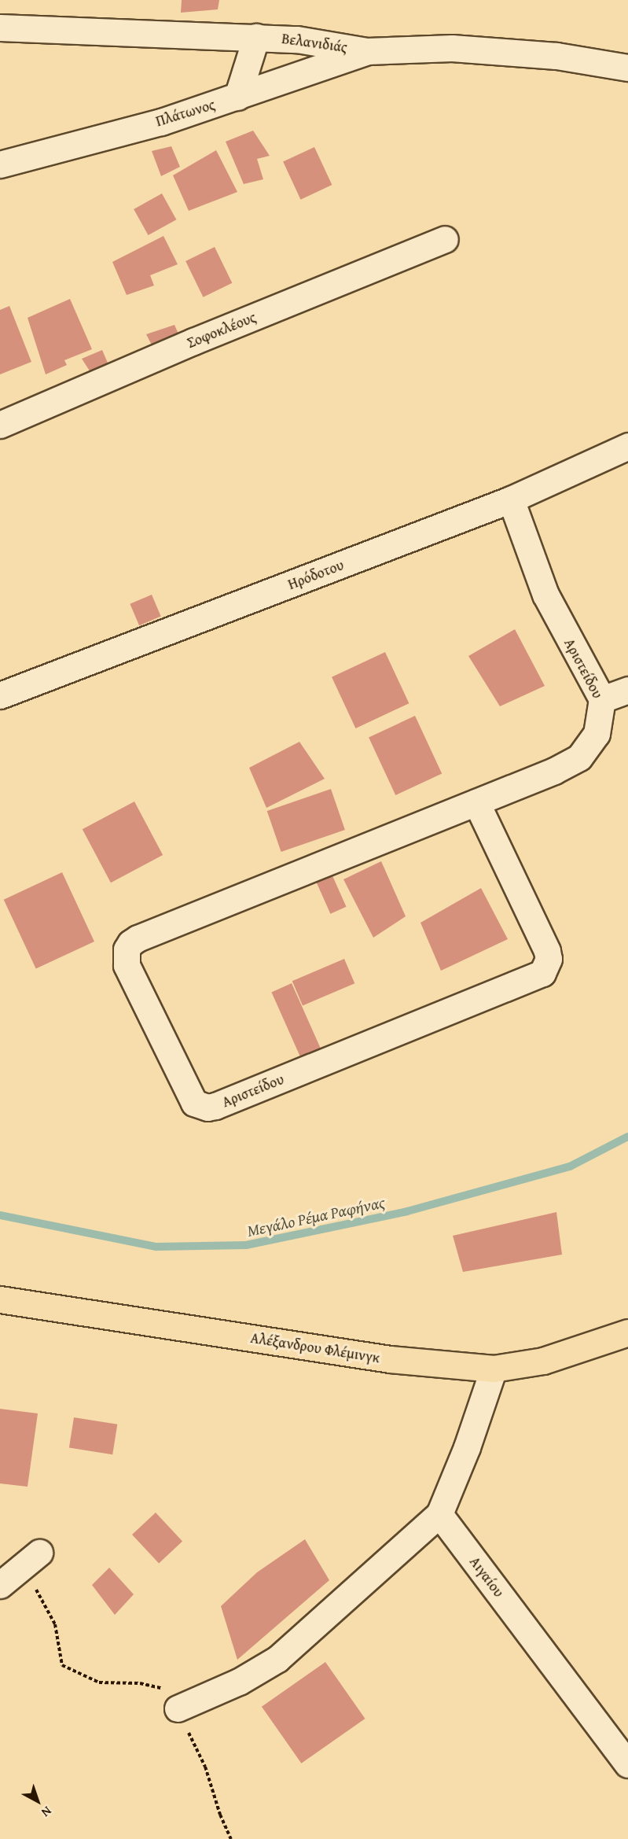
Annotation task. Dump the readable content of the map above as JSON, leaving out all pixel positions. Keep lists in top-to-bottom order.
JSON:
{
  "streets": {
    "main road": ["Αλέξανδρου Φλέμινγκ"],
    "street": [
      "Βελανιδιάς",
      "Πλάτωνος",
      "Σοφοκλέους",
      "Ηρόδοτου",
      "Αριστείδου",
      "Αιγαίου"
    ]
  },
  "crossings": [
    ["Βελανιδιάς", "Πλάτωνος"],
    ["Ηρόδοτου", "Αριστείδου"]
  ],
  "water": ["Μεγάλο Ρέμα Ραφήνας"],
  "north": "bottom right"
}
